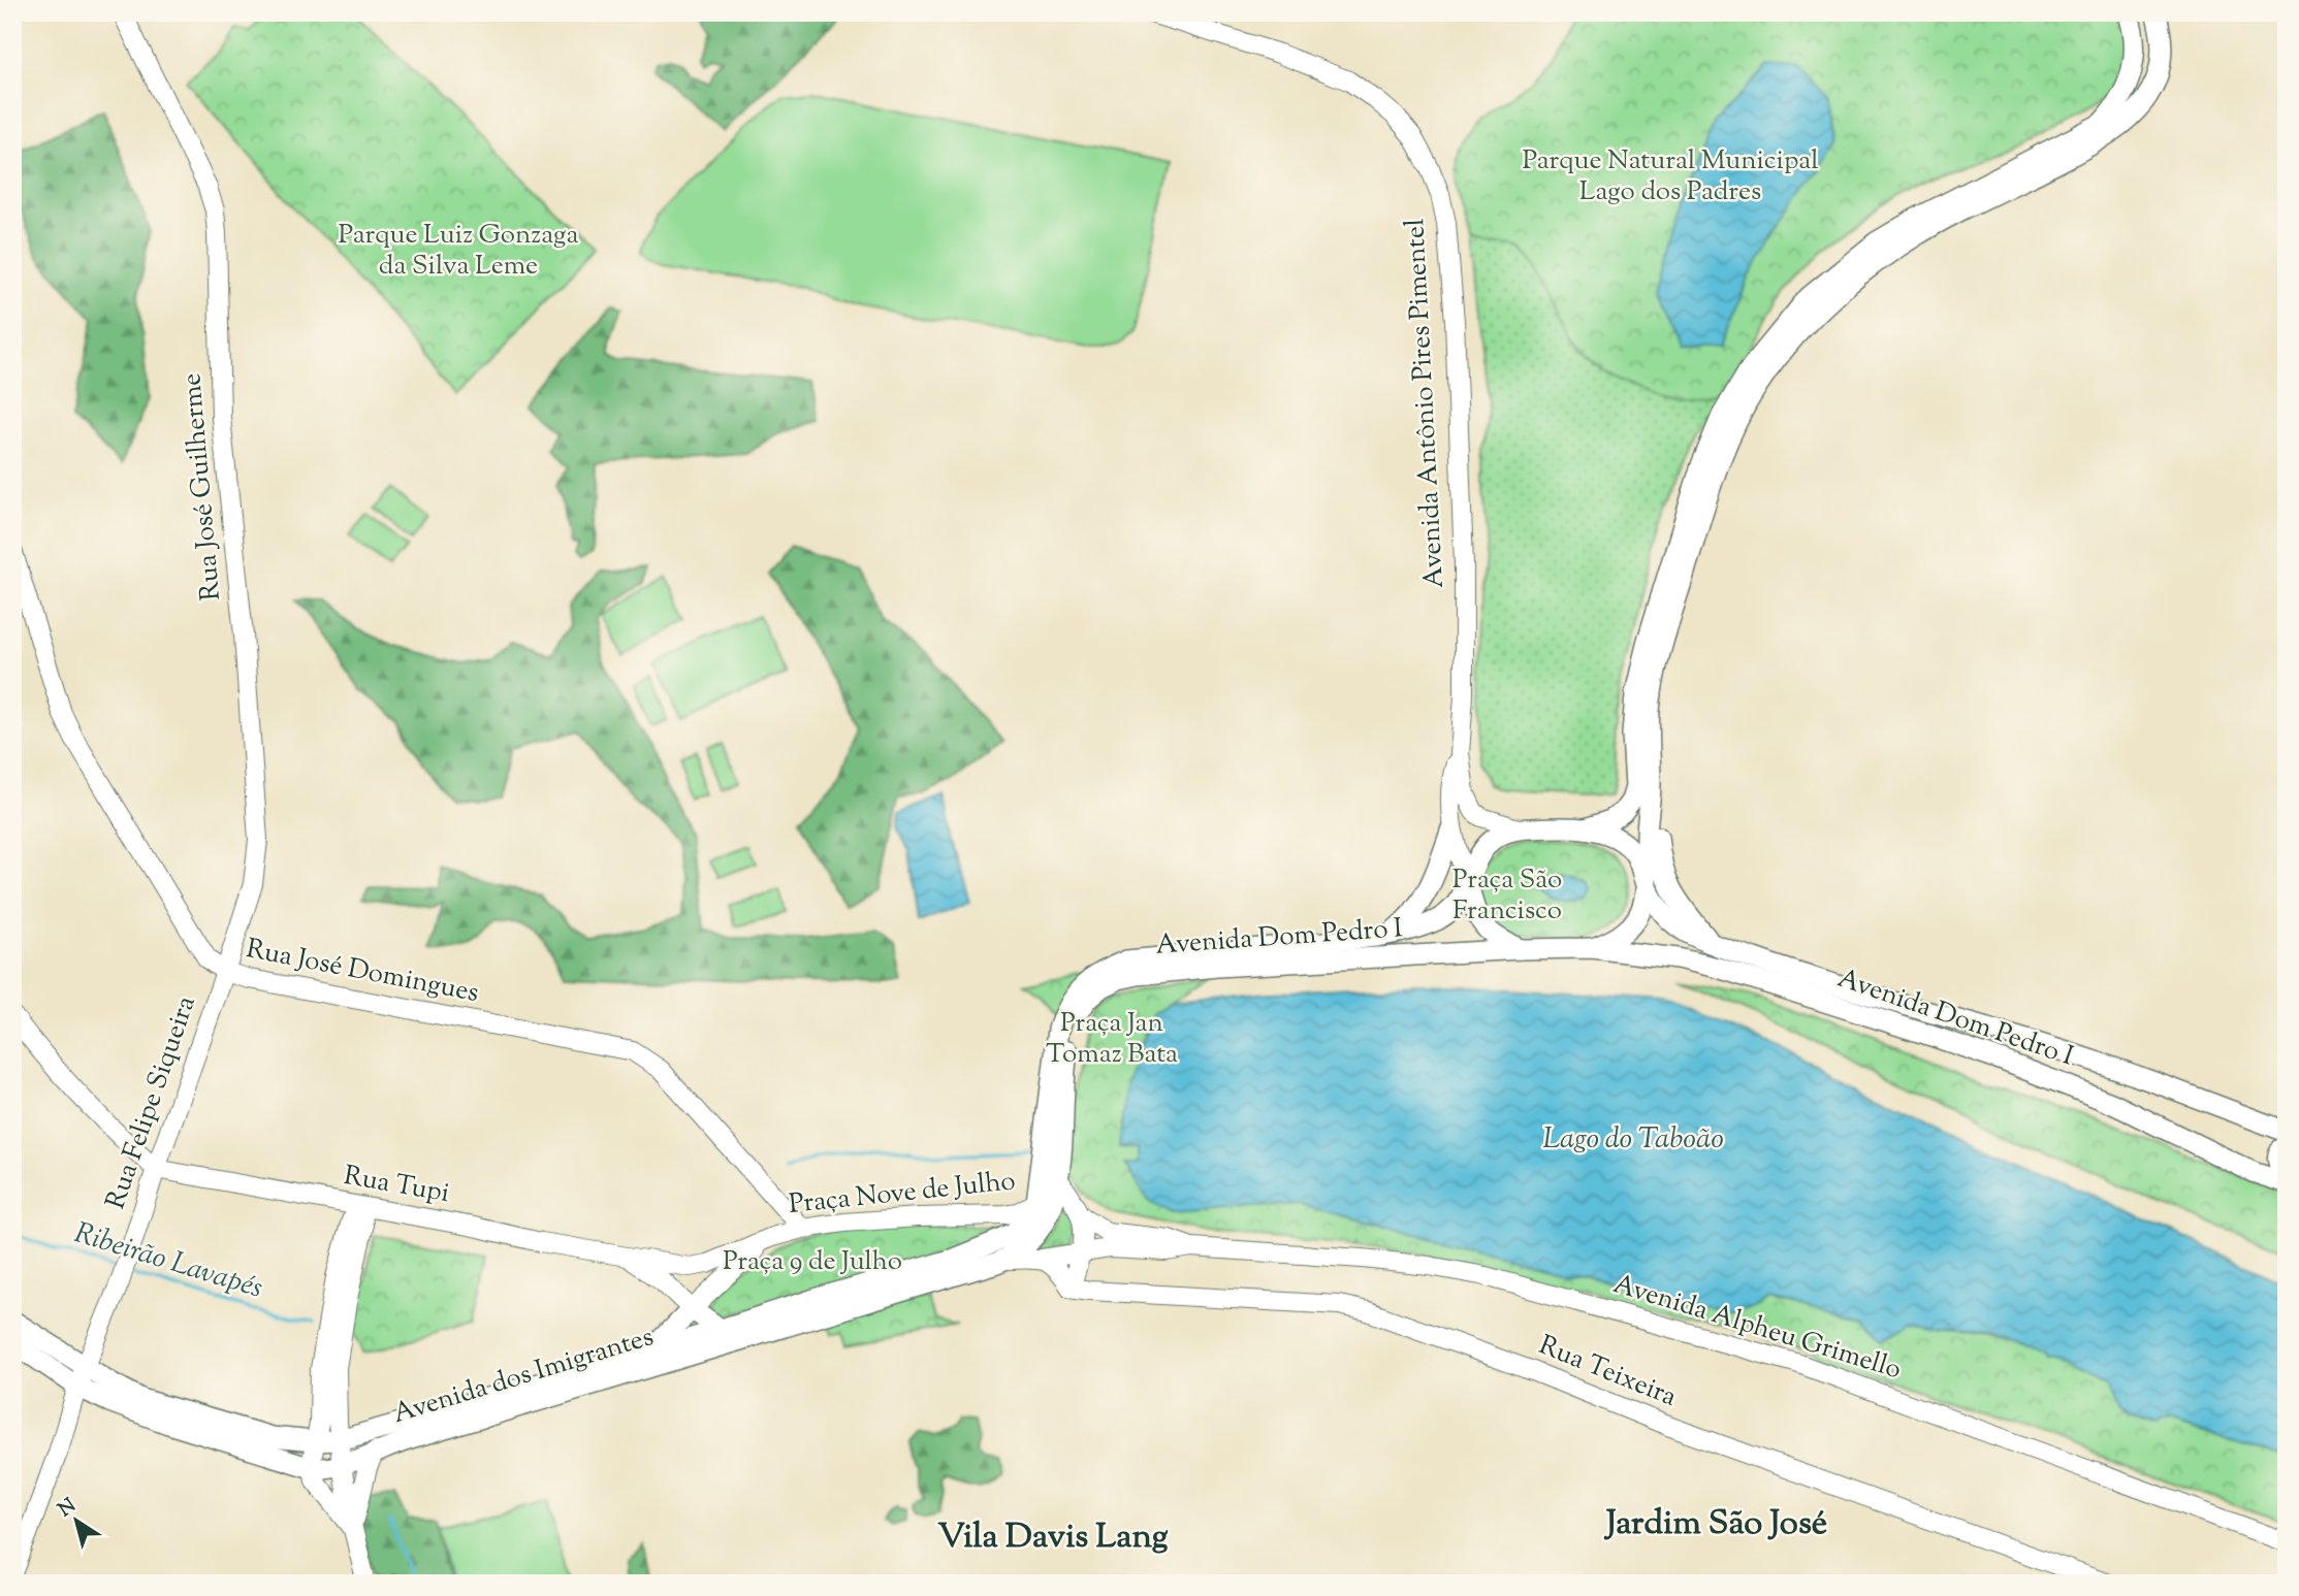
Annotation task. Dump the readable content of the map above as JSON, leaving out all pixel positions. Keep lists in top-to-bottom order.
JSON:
{
  "streets": {
    "main road": ["Avenida Dom Pedro I", "Avenida dos Imigrantes"],
    "street": [
      "Avenida Antônio Pires Pimentel",
      "Rua José Guilherme",
      "Rua José Domingues",
      "Rua Felipe Siqueira",
      "Rua Tupi",
      "Praça Nove de Julho",
      "Avenida Alpheu Grimello",
      "Rua Teixeira"
    ]
  },
  "crossings": [
    ["Avenida Antônio Pires Pimentel", "Avenida Dom Pedro I"],
    ["Rua José Guilherme", "Rua José Domingues"],
    ["Rua José Guilherme", "Rua Felipe Siqueira"],
    ["Rua José Domingues", "Rua Felipe Siqueira"],
    ["Rua José Domingues", "Praça Nove de Julho"],
    ["Rua Felipe Siqueira", "Rua Tupi"],
    ["Rua Felipe Siqueira", "Avenida dos Imigrantes"],
    ["Rua Tupi", "Praça Nove de Julho"],
    ["Praça Nove de Julho", "Avenida dos Imigrantes"],
    ["Avenida Alpheu Grimello", "Avenida dos Imigrantes"]
  ],
  "districts": ["Jardim São José", "Vila Davis Lang"],
  "water": ["Lago do Taboão", "Ribeirão Lavapés"],
  "parks": [
    "Parque Natural Municipal Lago dos Padres",
    "Parque Luiz Gonzaga da Silva Leme",
    "Praça São Francisco",
    "Praça Jan Tomaz Bata",
    "Praça 9 de Julho"
  ],
  "north": "top left"
}
